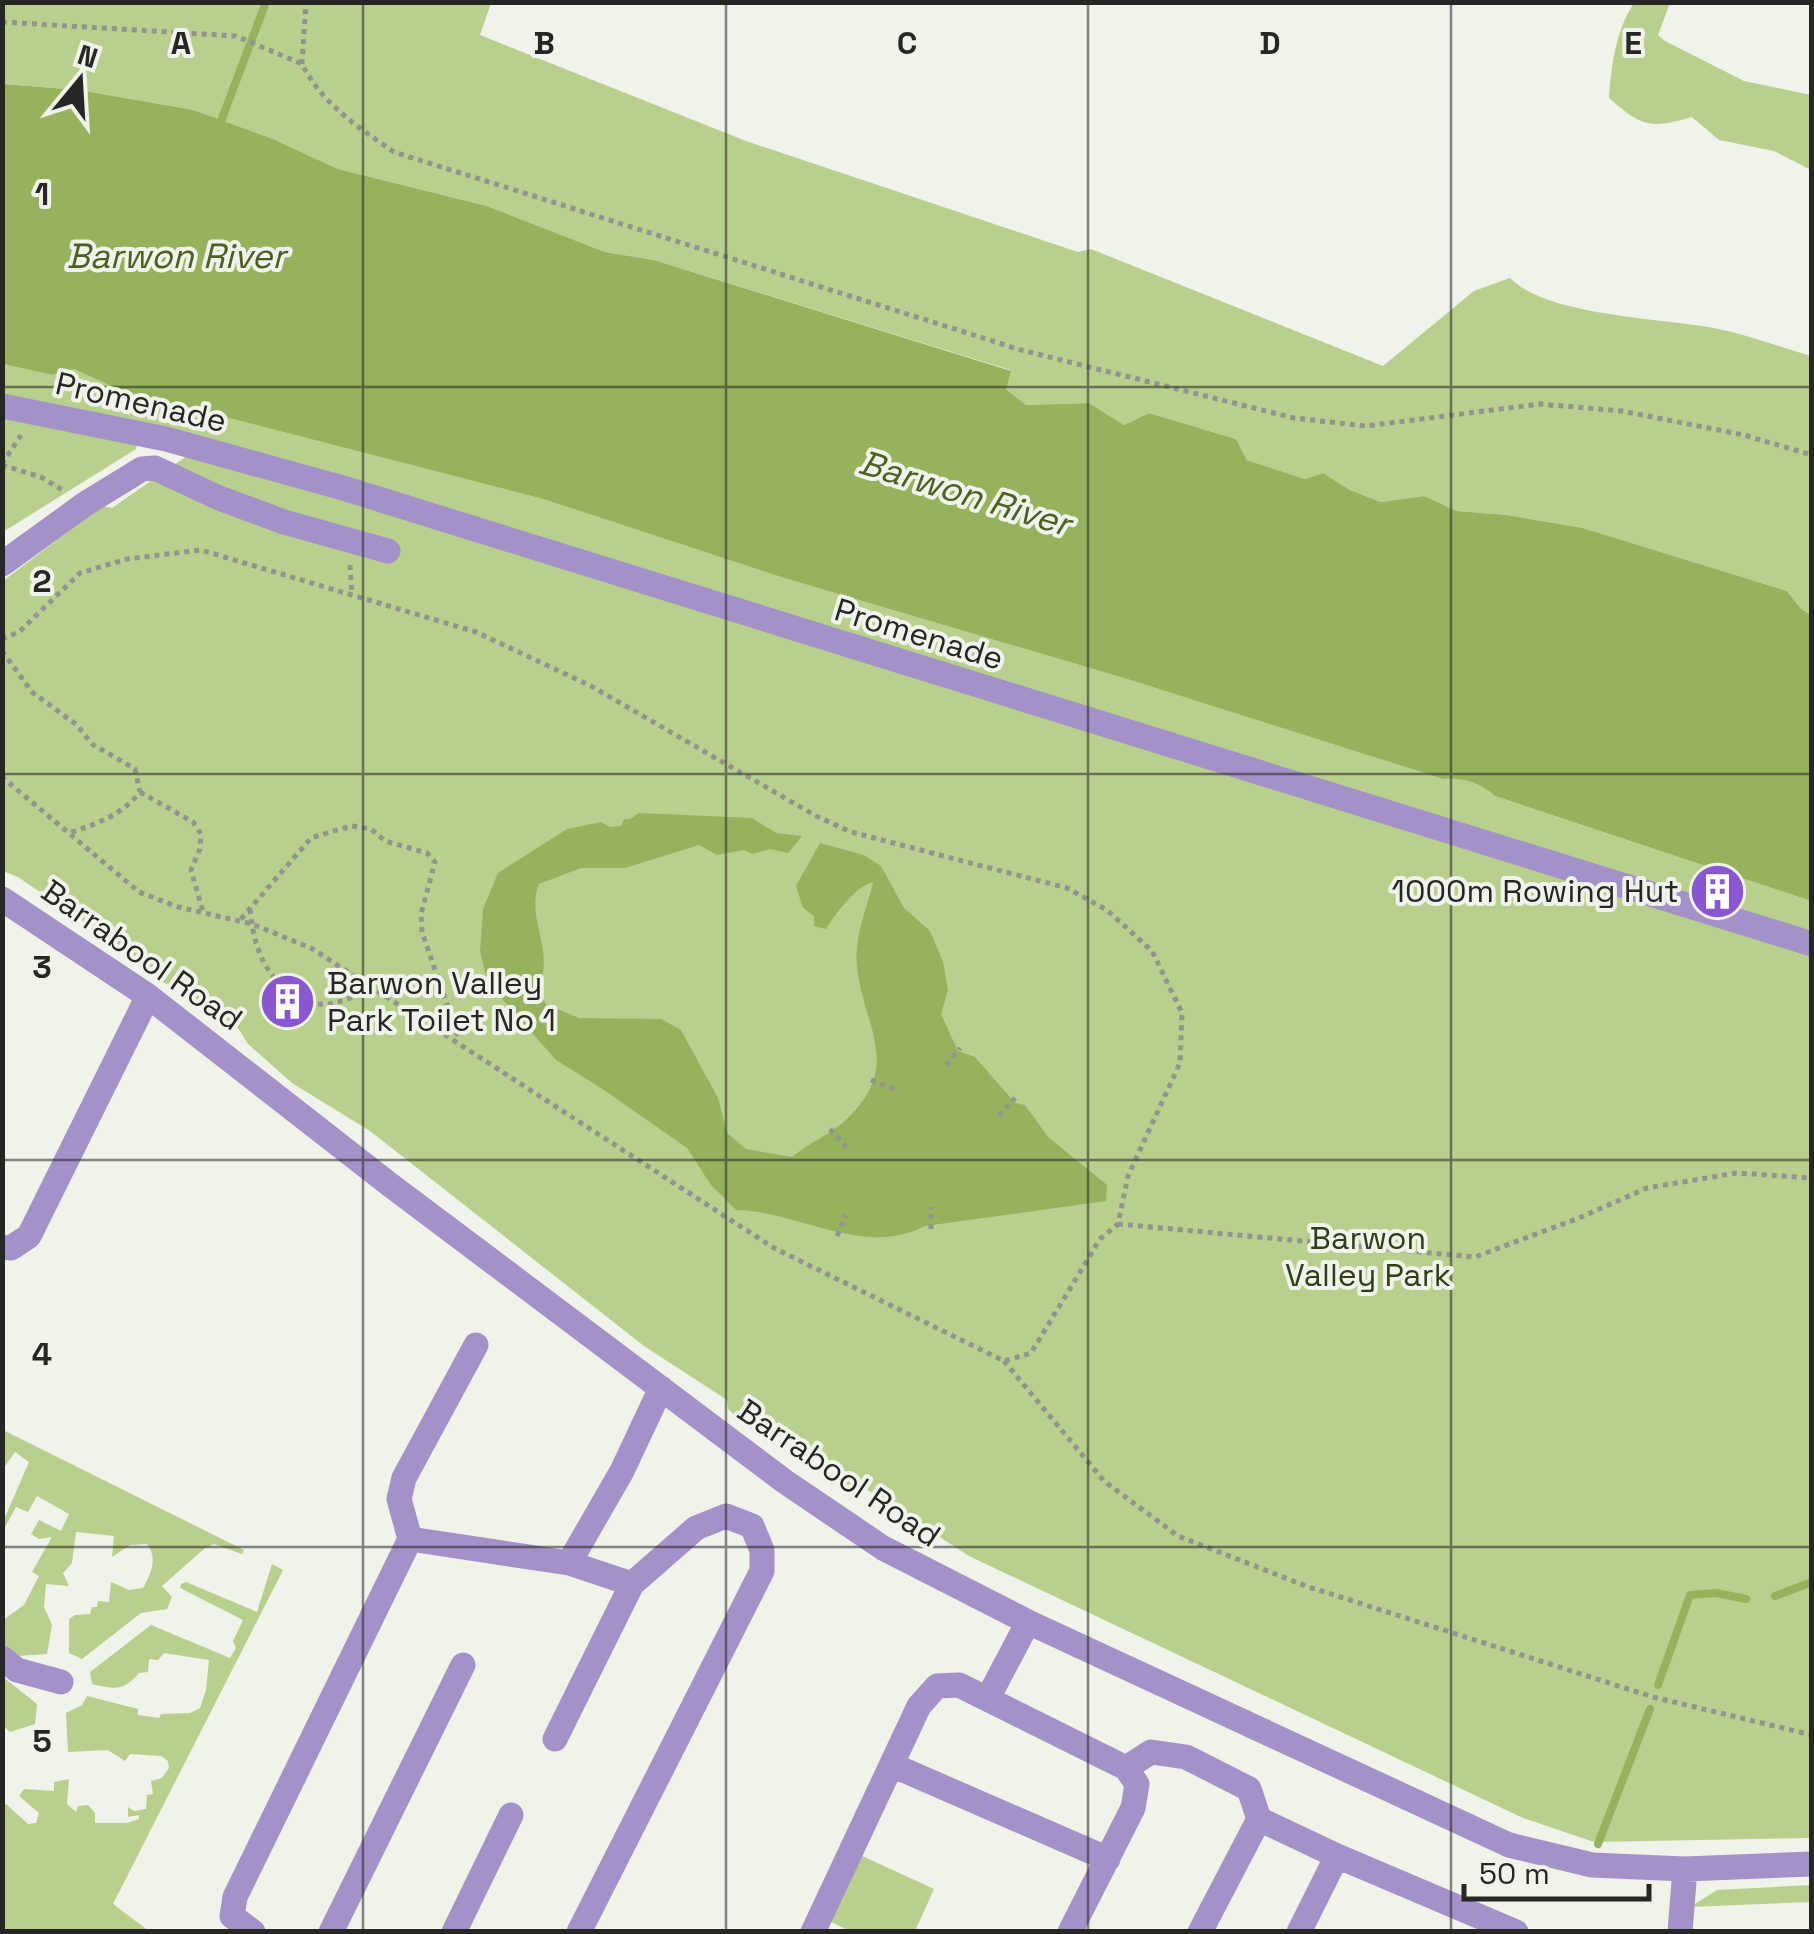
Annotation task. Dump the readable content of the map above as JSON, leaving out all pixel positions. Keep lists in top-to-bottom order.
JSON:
{
  "streets": {
    "street": ["Promenade", "Barrabool Road"]
  },
  "water": ["Barwon River"],
  "parks": ["Barwon Valley Park"],
  "places": {
    "building": ["1000m Rowing Hut", "Barwon Valley Park Toilet No 1"]
  },
  "scale_bar": "50 m",
  "north": "top",
  "grid": {
    "columns": [
      "A",
      "B",
      "C",
      "D",
      "E"
    ],
    "rows": [
      "1",
      "2",
      "3",
      "4",
      "5"
    ]
  }
}
